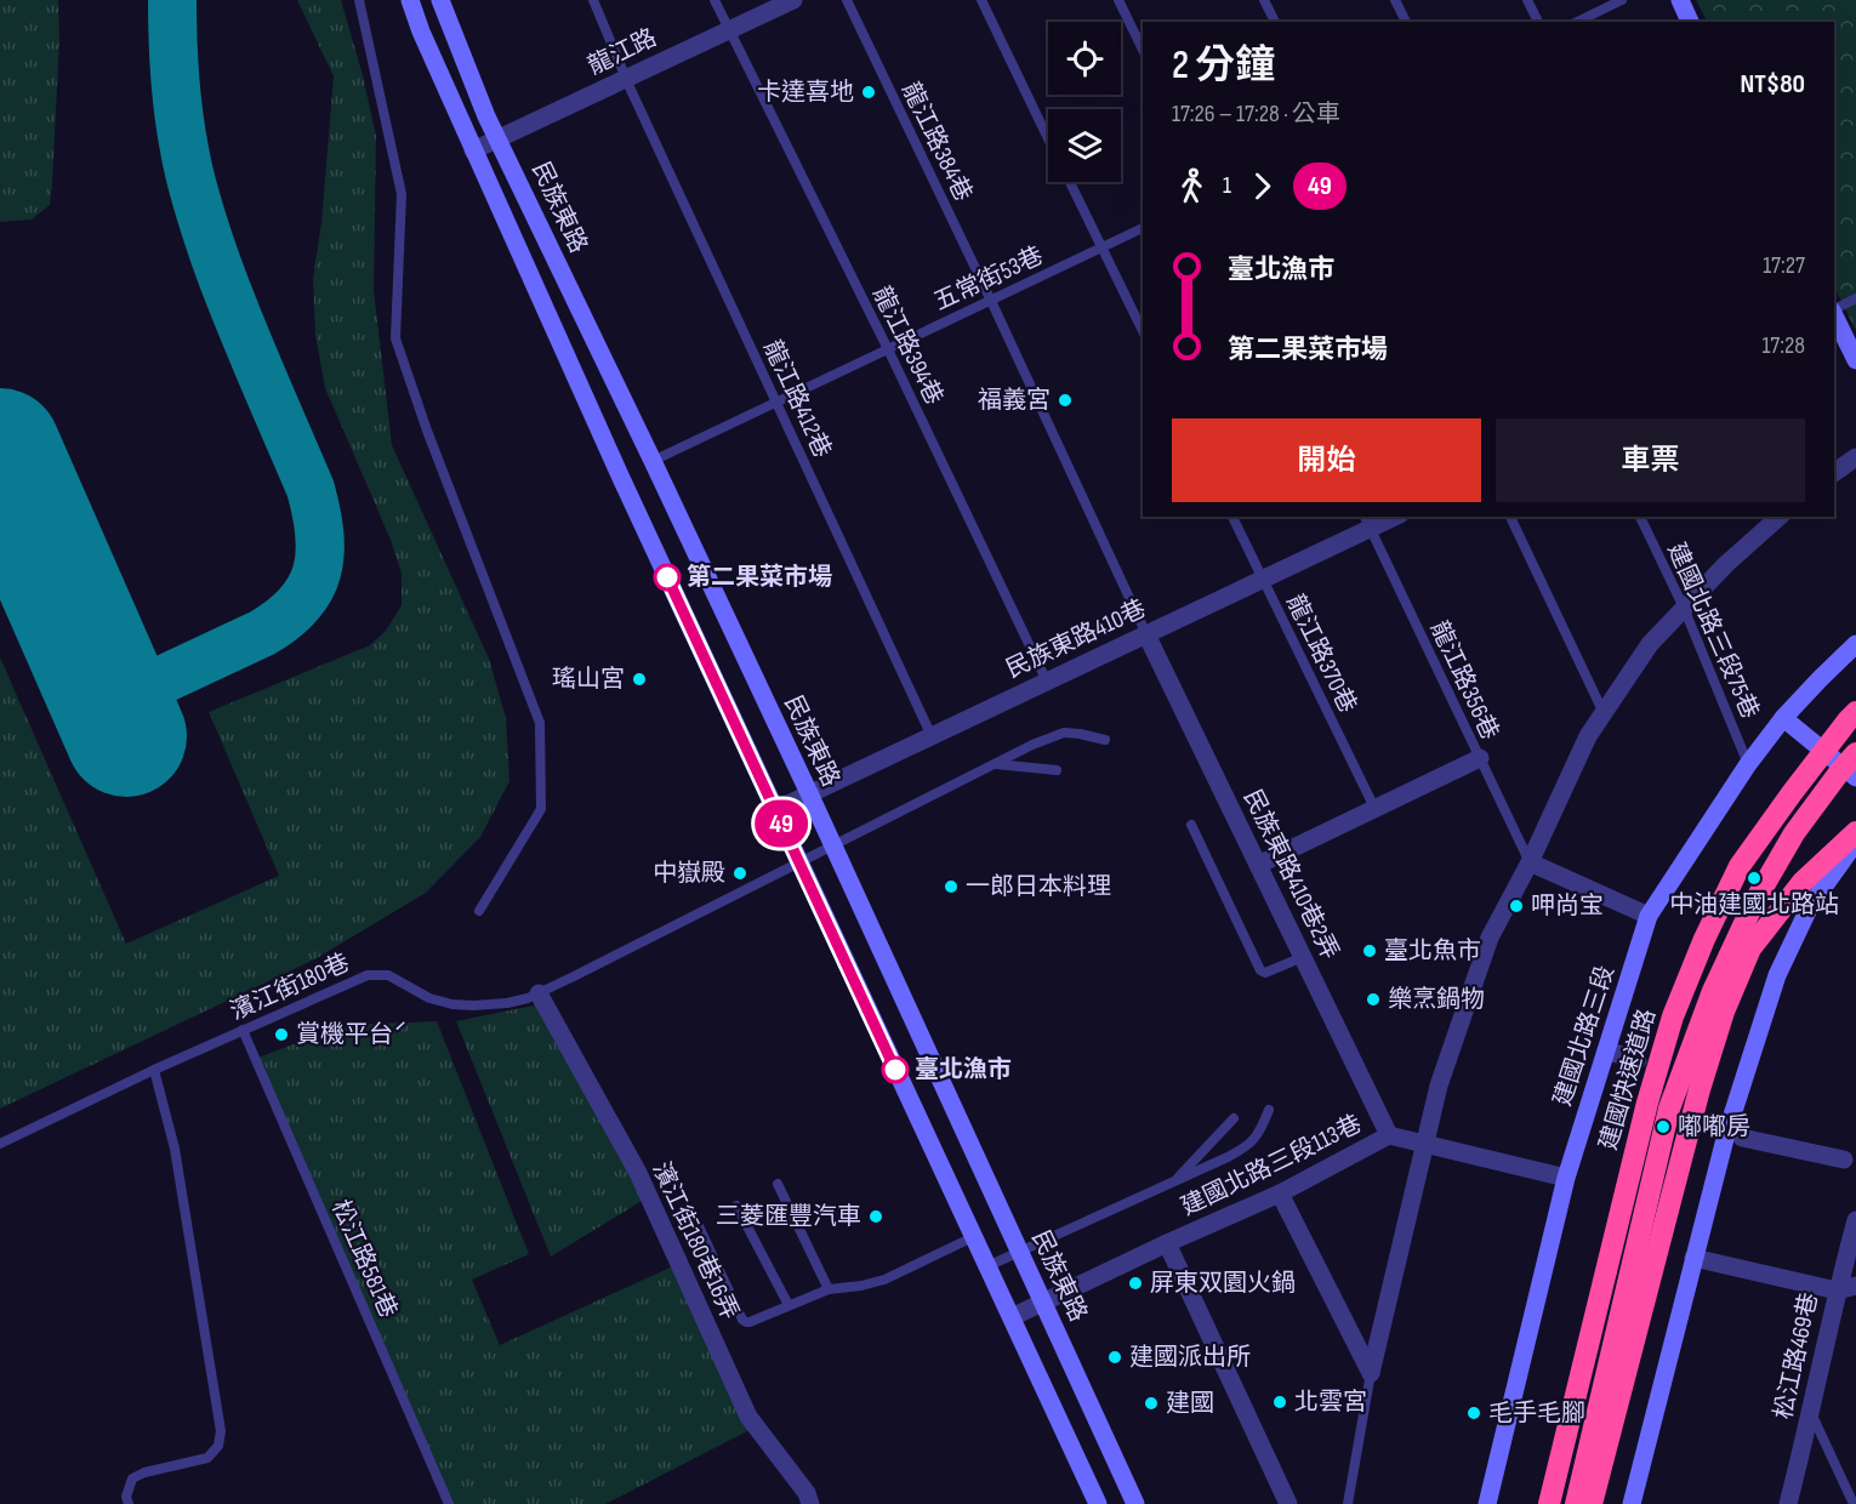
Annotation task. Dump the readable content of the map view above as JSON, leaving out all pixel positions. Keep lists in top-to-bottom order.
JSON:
{
  "streets": {
    "highway": ["建國快速道路"],
    "street": [
      "龍江路",
      "民族東路",
      "民族東路410巷",
      "民族東路410巷2弄",
      "建國北路三段",
      "建國北路三段113巷",
      "濱江街180巷16弄",
      "松江路469巷"
    ],
    "lane": [
      "龍江路384巷",
      "五常街53巷",
      "龍江路394巷",
      "龍江路412巷",
      "建國北路三段75巷",
      "龍江路370巷",
      "龍江路356巷",
      "濱江街180巷",
      "松江路581巷"
    ]
  },
  "crossings": [
    ["龍江路", "民族東路"],
    ["龍江路", "龍江路394巷"],
    ["龍江路", "龍江路412巷"],
    ["龍江路384巷", "五常街53巷"],
    ["龍江路384巷", "民族東路410巷"],
    ["龍江路384巷", "民族東路410巷2弄"],
    ["民族東路", "五常街53巷"],
    ["民族東路", "民族東路410巷"],
    ["民族東路", "濱江街180巷"],
    ["民族東路", "建國北路三段113巷"],
    ["五常街53巷", "龍江路394巷"],
    ["五常街53巷", "龍江路412巷"],
    ["龍江路394巷", "民族東路410巷"],
    ["龍江路412巷", "民族東路410巷"],
    ["建國北路三段75巷", "建國北路三段"],
    ["民族東路410巷", "龍江路370巷"],
    ["民族東路410巷", "龍江路356巷"],
    ["民族東路410巷", "民族東路410巷2弄"],
    ["民族東路410巷2弄", "建國北路三段113巷"],
    ["濱江街180巷", "濱江街180巷16弄"],
    ["濱江街180巷", "松江路581巷"],
    ["建國北路三段", "建國北路三段113巷"]
  ],
  "places": [
    "卡達喜地",
    "福義宮",
    "第二果菜市場",
    "瑤山宮",
    "中嶽殿",
    "中油建國北路站",
    "一郎日本料理",
    "呷尚宝",
    "臺北魚市",
    "樂烹鍋物",
    "賞機平台ˊ",
    "臺北漁市",
    "嘟嘟房",
    "三菱匯豐汽車",
    "屏東双園火鍋",
    "建國派出所",
    "北雲宮",
    "建國",
    "毛手毛腳"
  ],
  "lines": ["bus line 49"],
  "page": {
    "on_map": "49",
    "heading": ["2 分鐘", "17:26 – 17:28 · 公車", "NT$80"],
    "legs": ["1", "49"],
    "list": [
      {
        "name": "臺北漁市",
        "value": "17:27"
      },
      {
        "name": "第二果菜市場",
        "value": "17:28"
      }
    ],
    "buttons": ["開始", "車票"]
  }
}
